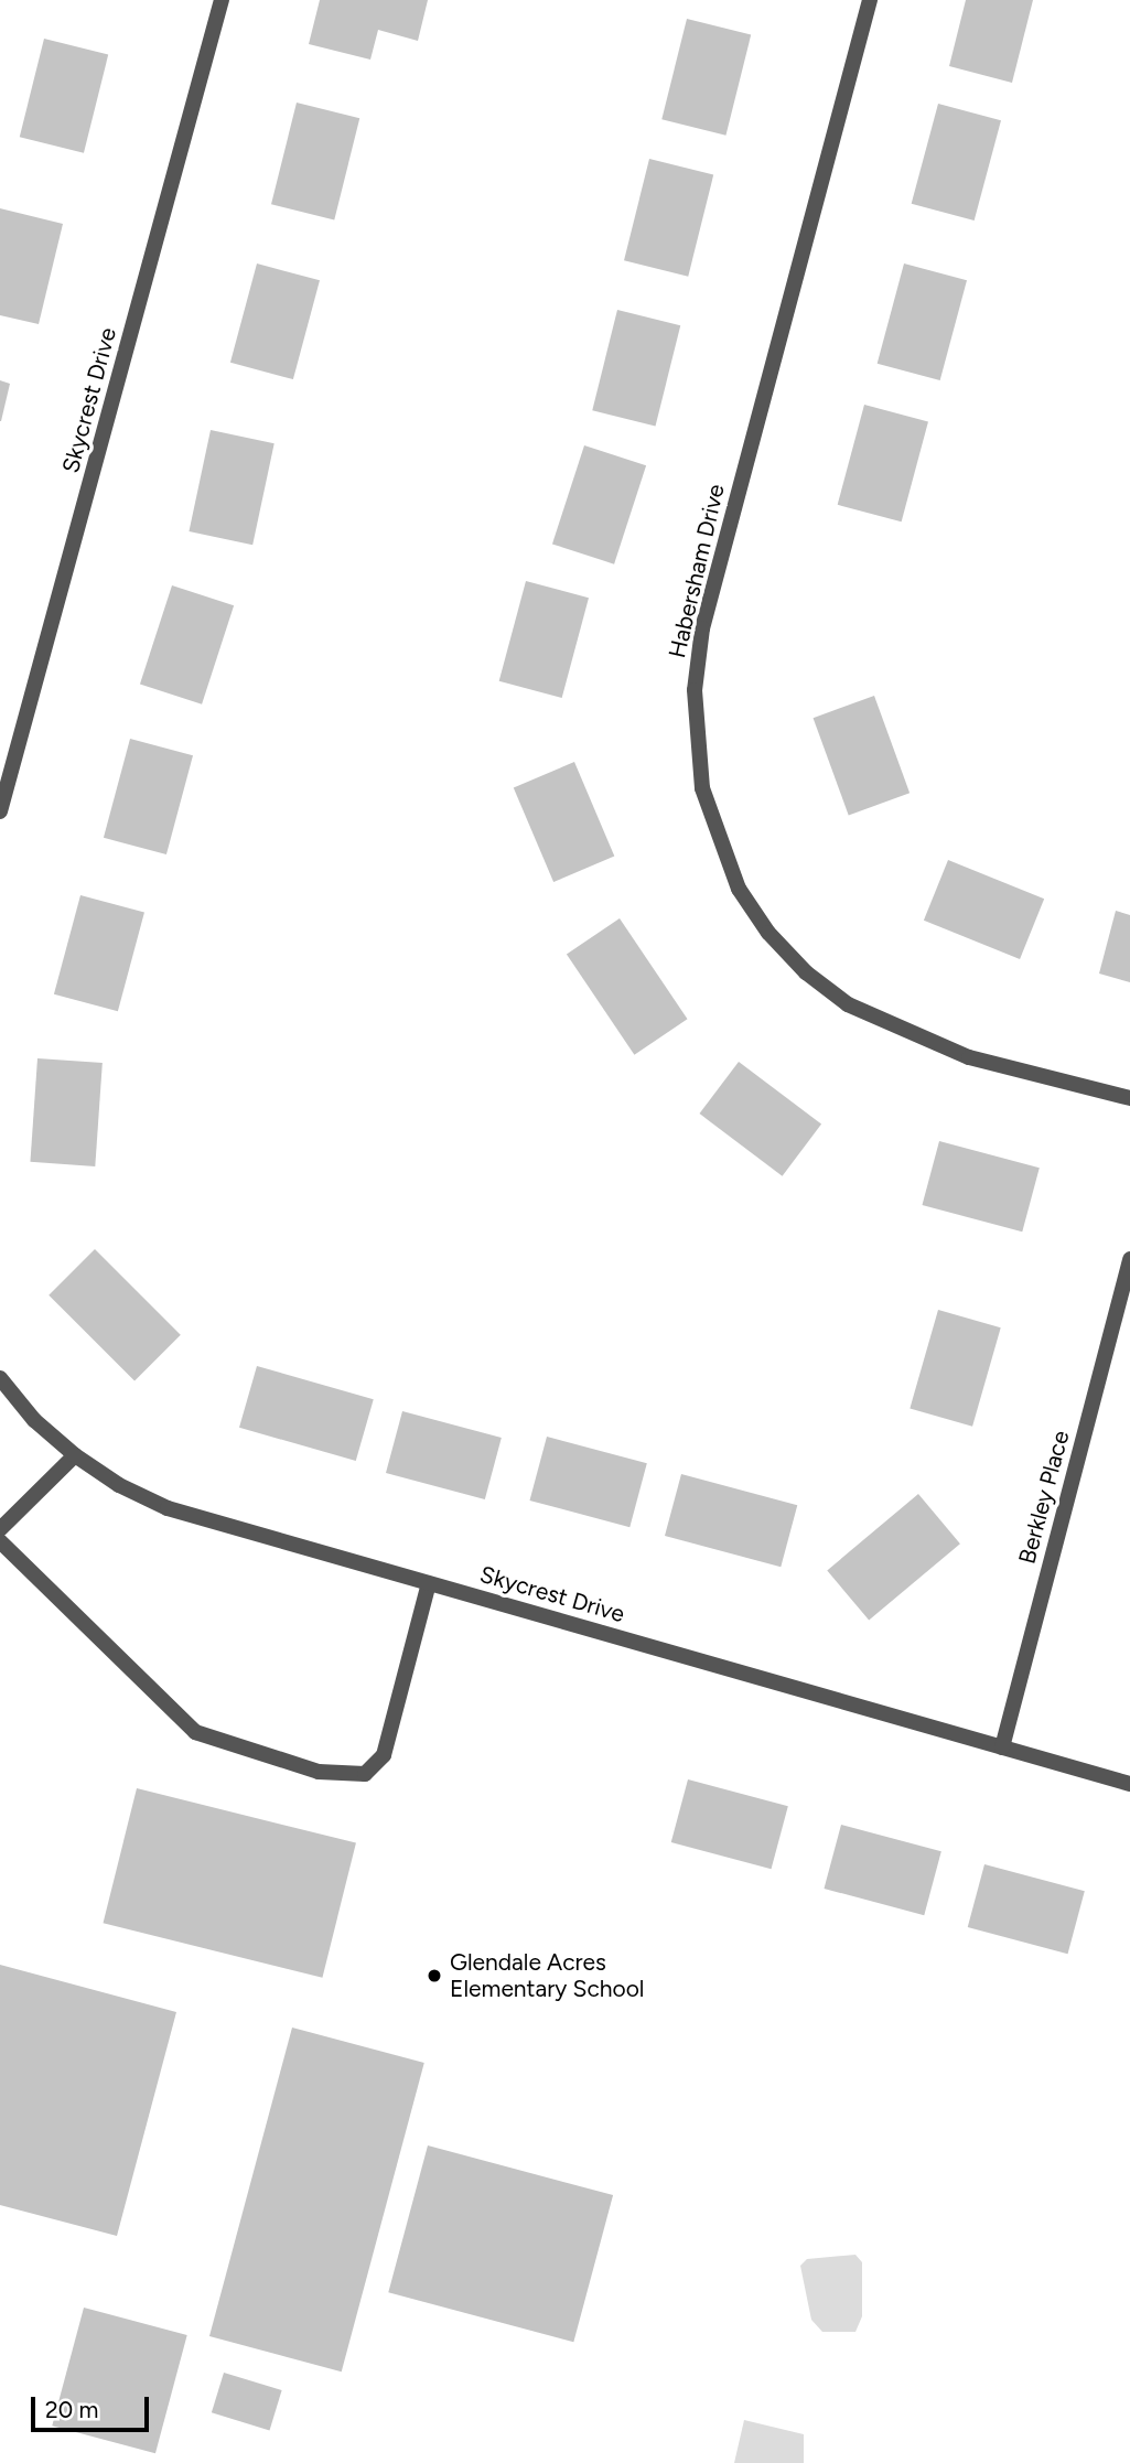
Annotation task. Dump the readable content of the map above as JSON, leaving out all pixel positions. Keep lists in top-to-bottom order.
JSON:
{
  "streets": {
    "street": ["Skycrest Drive", "Habersham Drive", "Berkley Place"]
  },
  "crossings": [
    ["Skycrest Drive", "Berkley Place"]
  ],
  "places": ["Glendale Acres Elementary School"],
  "scale_bar": "20 m"
}
